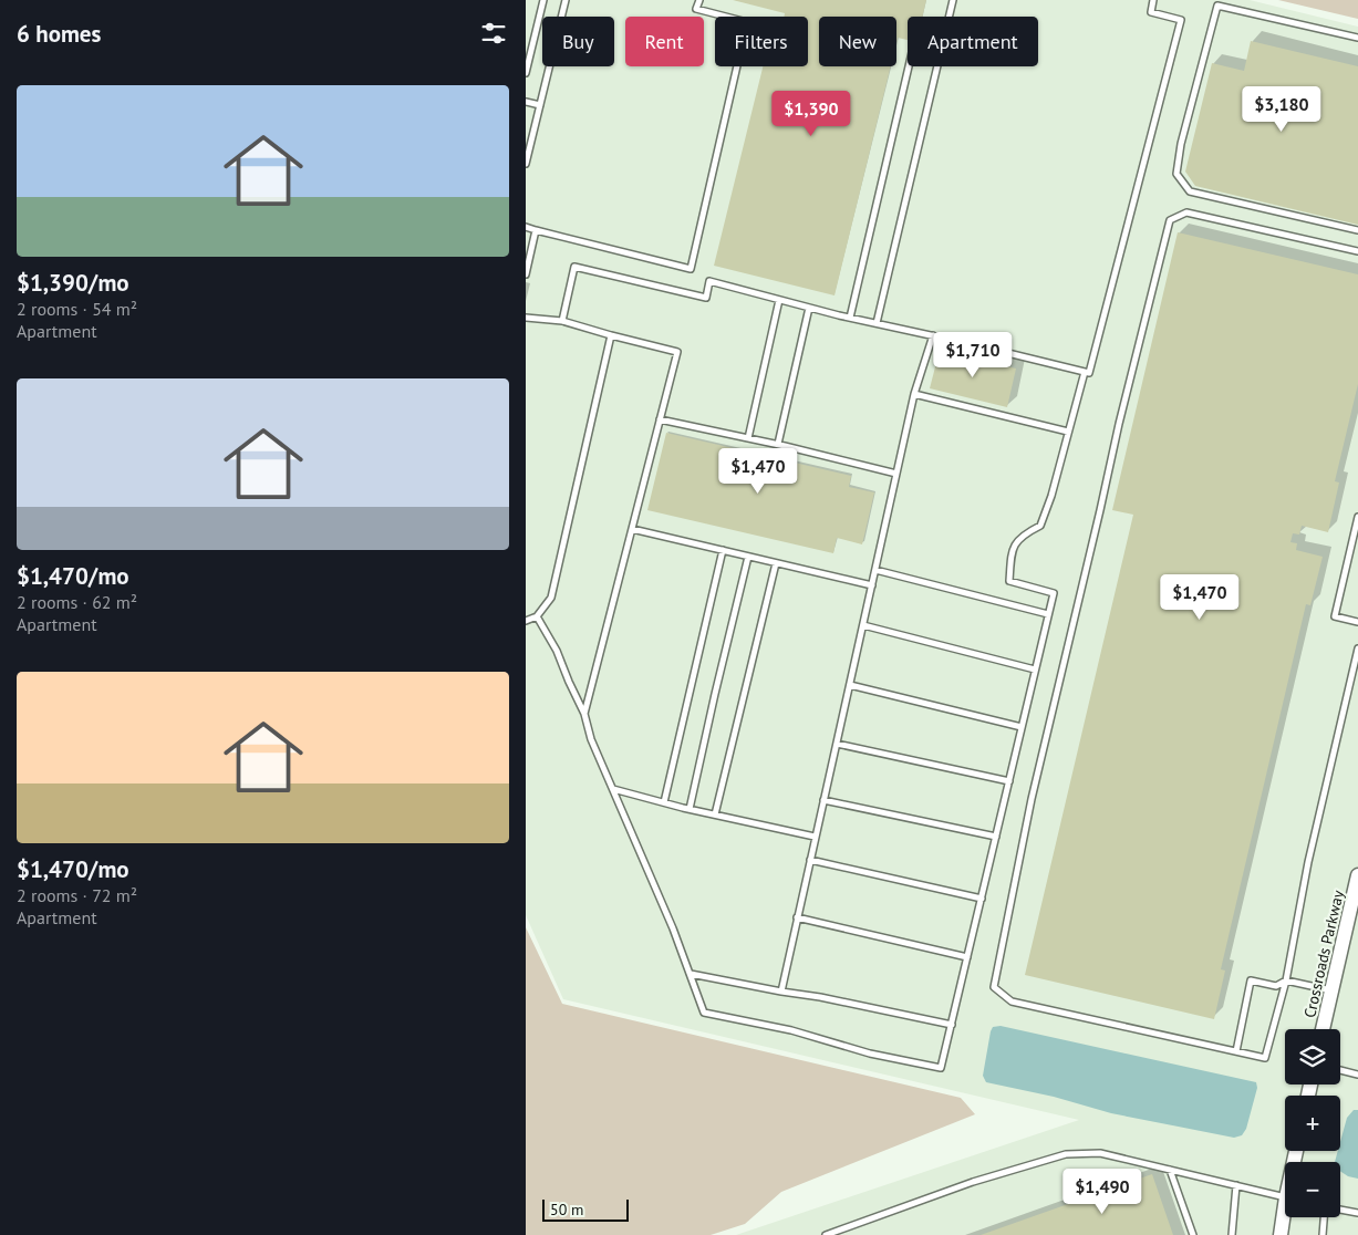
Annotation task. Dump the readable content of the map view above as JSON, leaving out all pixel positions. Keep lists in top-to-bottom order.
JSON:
{
  "streets": {
    "street": ["Crossroads Parkway"]
  },
  "scale_bar": "50 m",
  "page": {
    "heading": "6 homes",
    "chip": [
      "Buy",
      "Rent",
      "Filters",
      "New",
      "Apartment"
    ],
    "list": [
      {
        "name": "$1,390/mo",
        "note": "2 rooms · 54 m² · Apartment"
      },
      {
        "name": "$1,470/mo",
        "note": "2 rooms · 62 m² · Apartment"
      },
      {
        "name": "$1,470/mo",
        "note": "2 rooms · 72 m² · Apartment"
      }
    ],
    "price": [
      "$3,180",
      "$1,390",
      "$1,710",
      "$1,470",
      "$1,470",
      "$1,490"
    ],
    "map_buttons": ["+", "−"],
    "scale": "50 m"
  }
}
